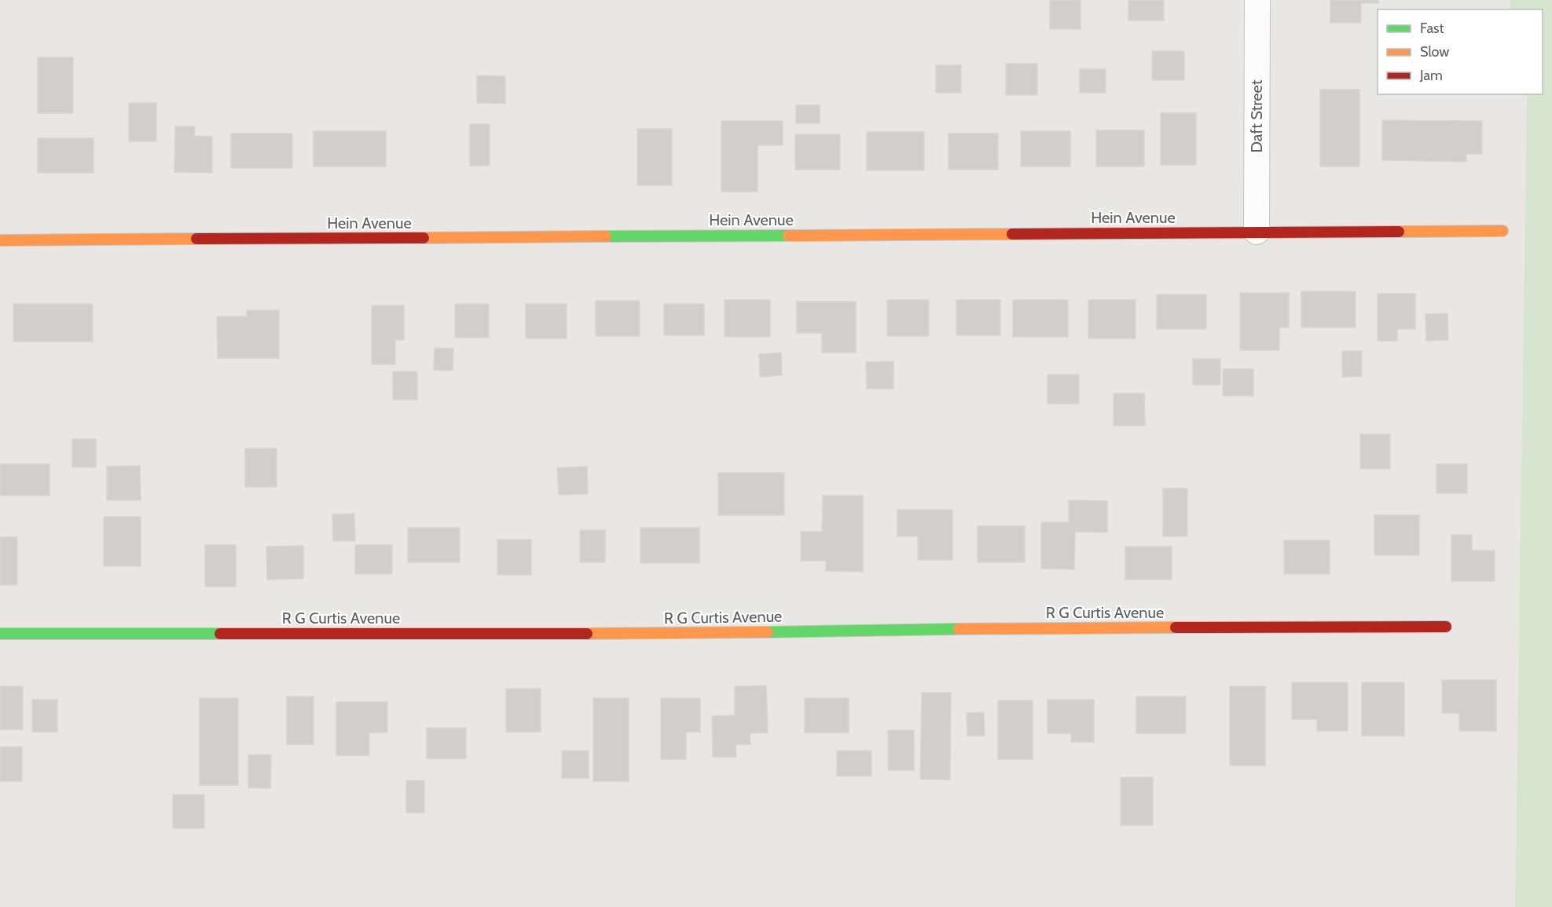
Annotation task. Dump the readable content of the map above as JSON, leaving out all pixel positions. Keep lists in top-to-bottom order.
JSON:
{
  "streets": {
    "street": ["Daft Street", "Hein Avenue", "R G Curtis Avenue"]
  },
  "crossings": [
    ["Daft Street", "Hein Avenue"]
  ],
  "legend": ["Fast", "Slow", "Jam"]
}
